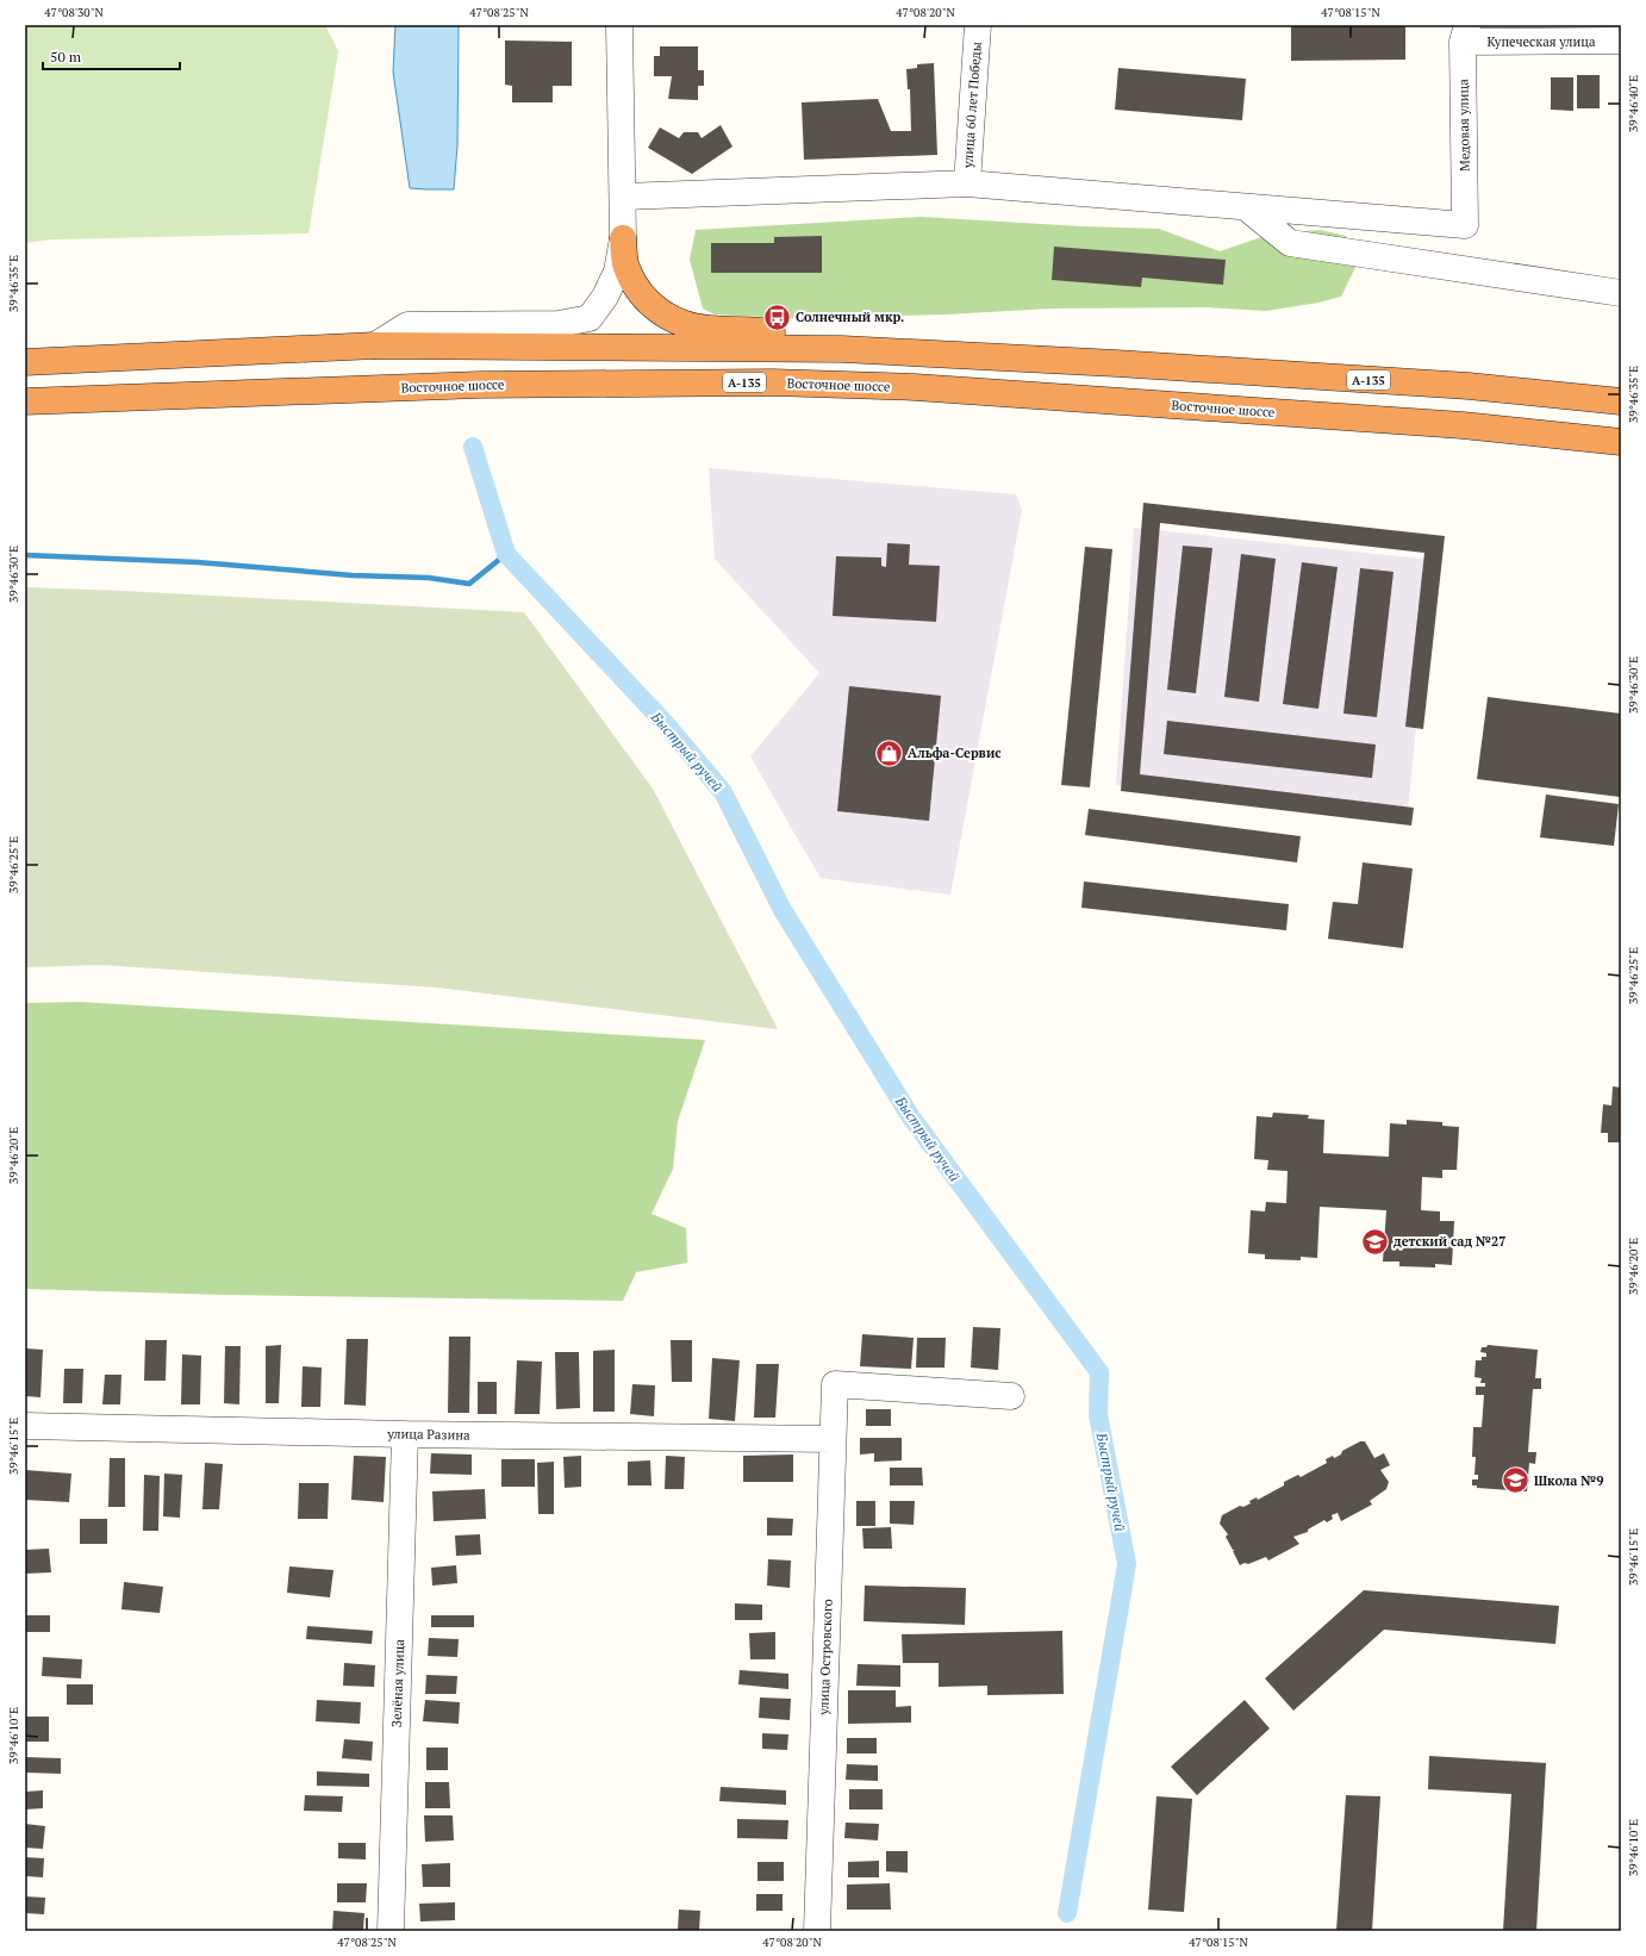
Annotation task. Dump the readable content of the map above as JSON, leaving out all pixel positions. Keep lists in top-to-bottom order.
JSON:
{
  "streets": {
    "highway": ["А-135", "Восточное шоссе"],
    "street": [
      "Купеческая улица",
      "улица 60 лет Победы",
      "Медовая улица",
      "улица Разина",
      "улица Островского",
      "Зелёная улица"
    ]
  },
  "crossings": [
    ["Купеческая улица", "Медовая улица"],
    ["улица Разина", "улица Островского"],
    ["улица Разина", "Зелёная улица"]
  ],
  "water": ["Быстрый ручей"],
  "places": {
    "bus stop": ["Солнечный мкр."],
    "shop": ["Альфа-Сервис"],
    "school or university": ["детский сад №27", "Школа №9"]
  },
  "scale_bar": "50 m",
  "coordinates": [
    "47°08'30\"N",
    "47°08'25\"N",
    "47°08'20\"N",
    "47°08'15\"N",
    "39°46'40\"E",
    "39°46'35\"E",
    "39°46'30\"E",
    "39°46'25\"E",
    "39°46'20\"E",
    "39°46'15\"E",
    "39°46'10\"E"
  ]
}
